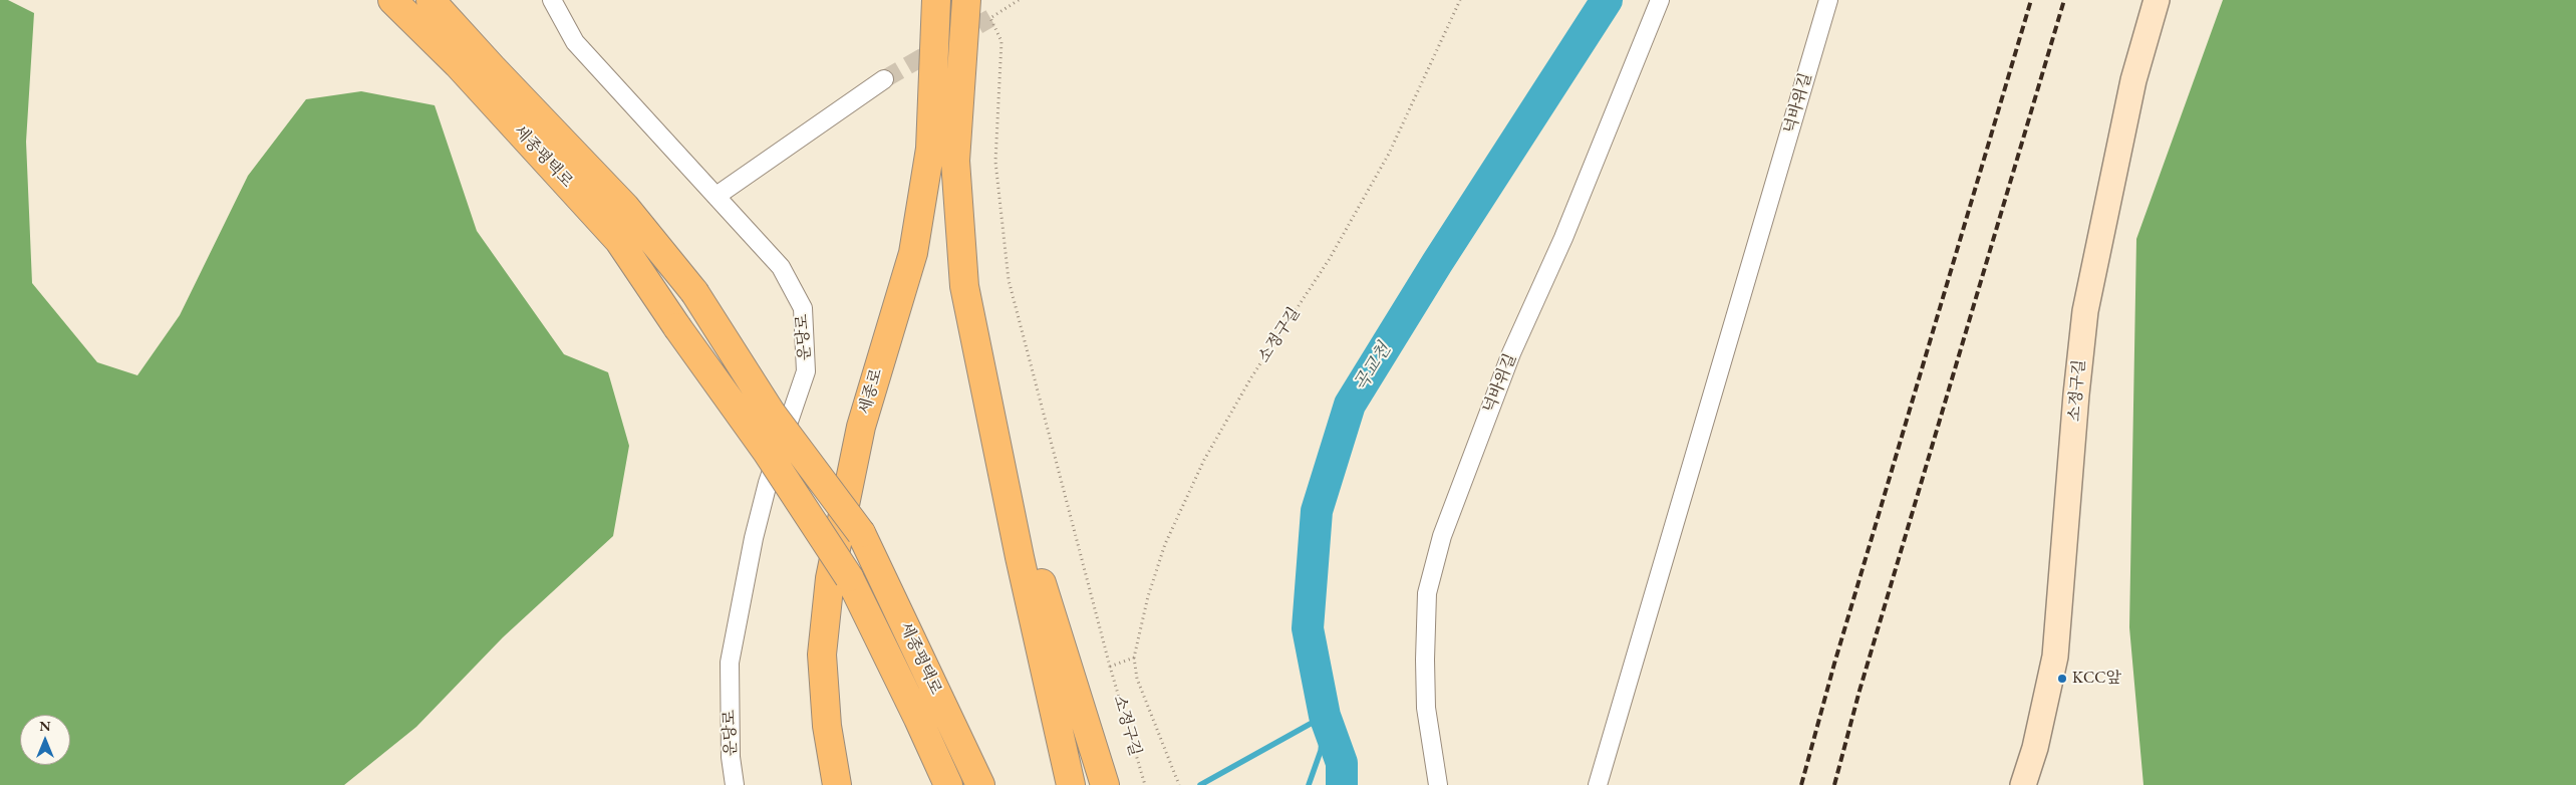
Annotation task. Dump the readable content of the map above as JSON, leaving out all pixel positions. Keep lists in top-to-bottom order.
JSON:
{
  "streets": {
    "highway": ["세종평택로", "세종로"],
    "street": ["넉바위길", "소정구길", "운당로"]
  },
  "water": ["곡교천"],
  "places": ["KCC앞"],
  "north": "top"
}
